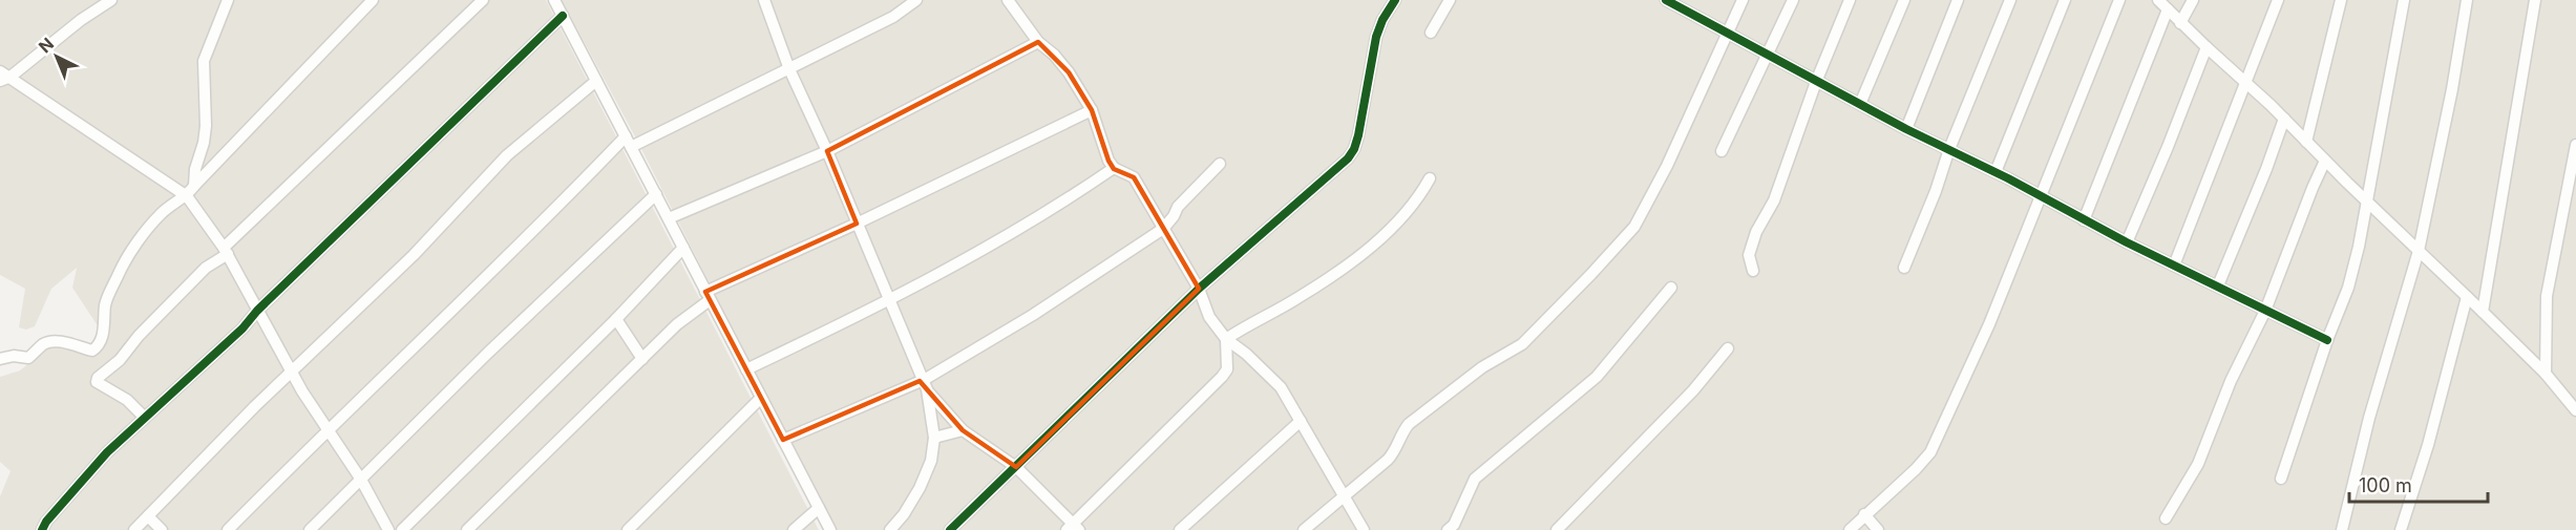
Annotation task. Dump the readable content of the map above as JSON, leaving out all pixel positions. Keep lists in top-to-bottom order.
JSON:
{
  "scale_bar": "100 m",
  "north": "top left"
}
